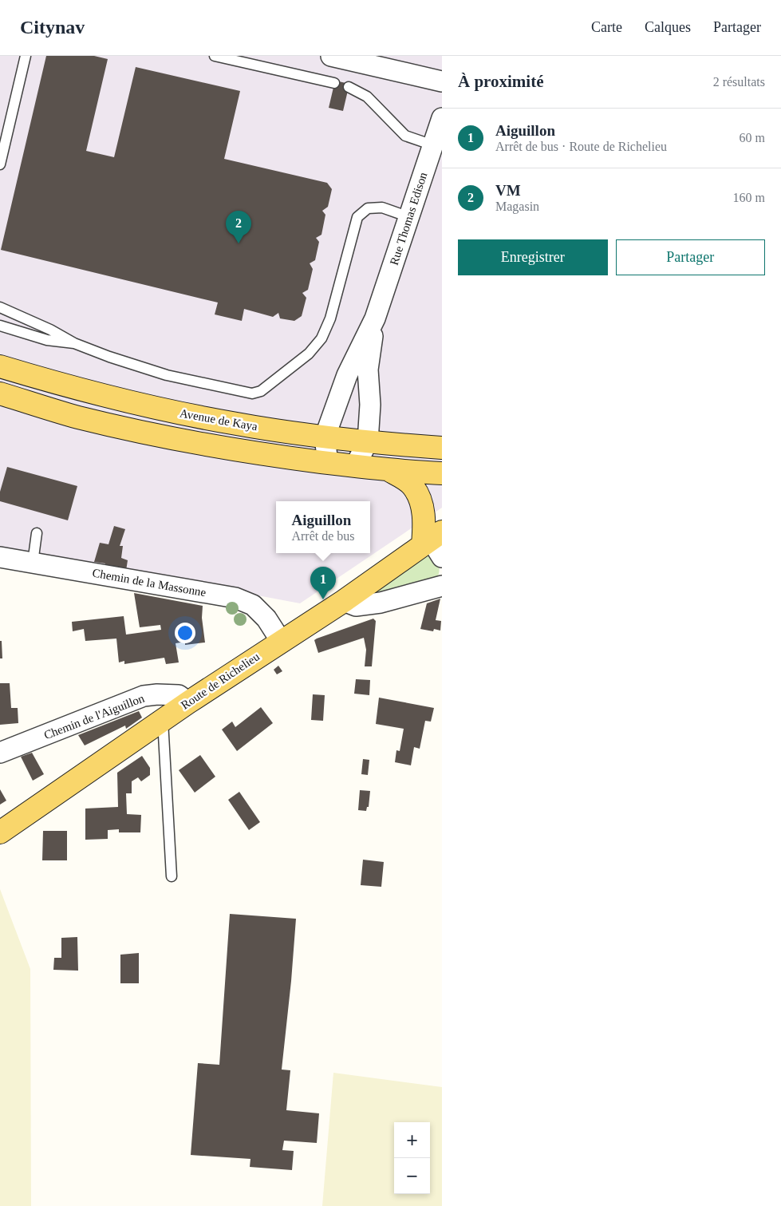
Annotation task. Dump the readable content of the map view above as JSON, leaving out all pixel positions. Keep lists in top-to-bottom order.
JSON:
{
  "streets": {
    "main road": ["Avenue de Kaya", "Route de Richelieu"],
    "street": ["Rue Thomas Edison", "Chemin de la Massonne", "Chemin de l'Aiguillon"]
  },
  "crossings": [
    ["Rue Thomas Edison", "Avenue de Kaya"],
    ["Chemin de la Massonne", "Route de Richelieu"],
    ["Route de Richelieu", "Chemin de l'Aiguillon"]
  ],
  "page": {
    "header": "Citynav",
    "nav": ["Carte", "Calques", "Partager"],
    "heading": ["À proximité", "2 résultats"],
    "list": [
      {
        "mark": "1",
        "name": "Aiguillon",
        "note": "Arrêt de bus · Route de Richelieu",
        "value": "60 m"
      },
      {
        "mark": "2",
        "name": "VM",
        "note": "Magasin",
        "value": "160 m"
      }
    ],
    "pins": ["2", "1"],
    "buttons": ["Enregistrer", "Partager"],
    "popup": ["Aiguillon", "Arrêt de bus"],
    "map_buttons": ["+", "−"]
  }
}
